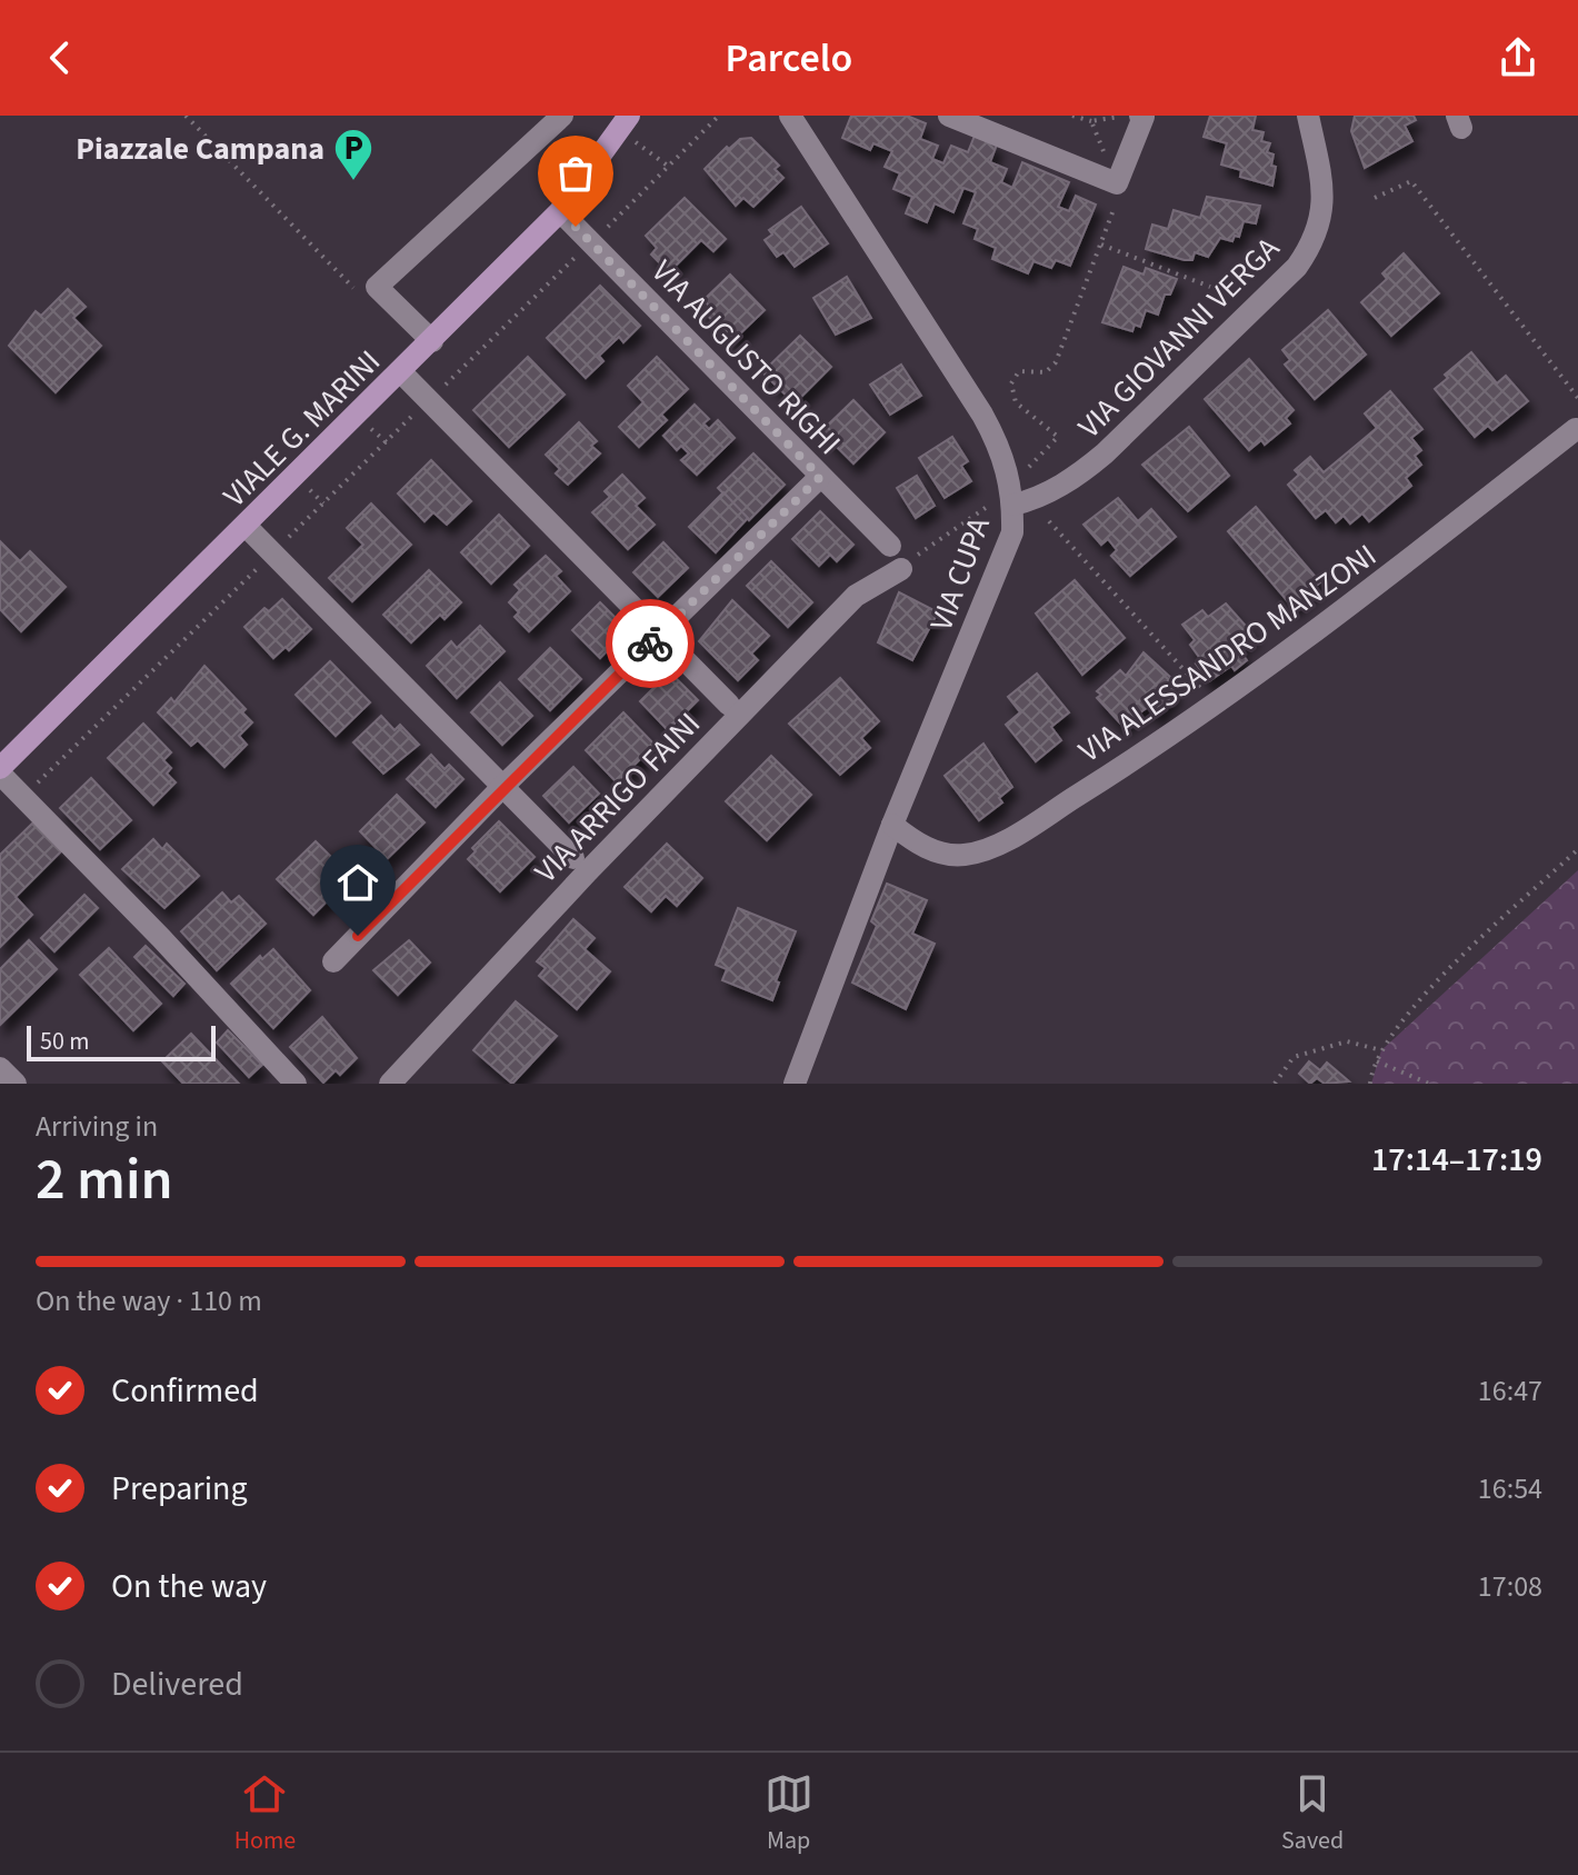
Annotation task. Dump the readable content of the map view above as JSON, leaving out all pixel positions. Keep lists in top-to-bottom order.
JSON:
{
  "streets": {
    "main road": ["VIALE G. MARINI"],
    "street": [
      "VIA GIOVANNI VERGA",
      "VIA AUGUSTO RIGHI",
      "VIA CUPA",
      "VIA ALESSANDRO MANZONI",
      "VIA ARRIGO FAINI"
    ]
  },
  "crossings": [
    ["VIA GIOVANNI VERGA", "VIA CUPA"],
    ["VIA AUGUSTO RIGHI", "VIALE G. MARINI"],
    ["VIA CUPA", "VIA ALESSANDRO MANZONI"]
  ],
  "places": {
    "parking": ["Piazzale Campana"]
  },
  "scale_bar": "50 m",
  "page": {
    "header": "Parcelo",
    "scale": "50 m",
    "heading": ["2 min", "Arriving in", "17:14–17:19"],
    "bar": "On the way · 110 m",
    "list": [
      ["Confirmed", "16:47"],
      ["Preparing", "16:54"],
      ["On the way", "17:08"],
      "Delivered"
    ],
    "tabs": ["Home", "Map", "Saved"]
  }
}
